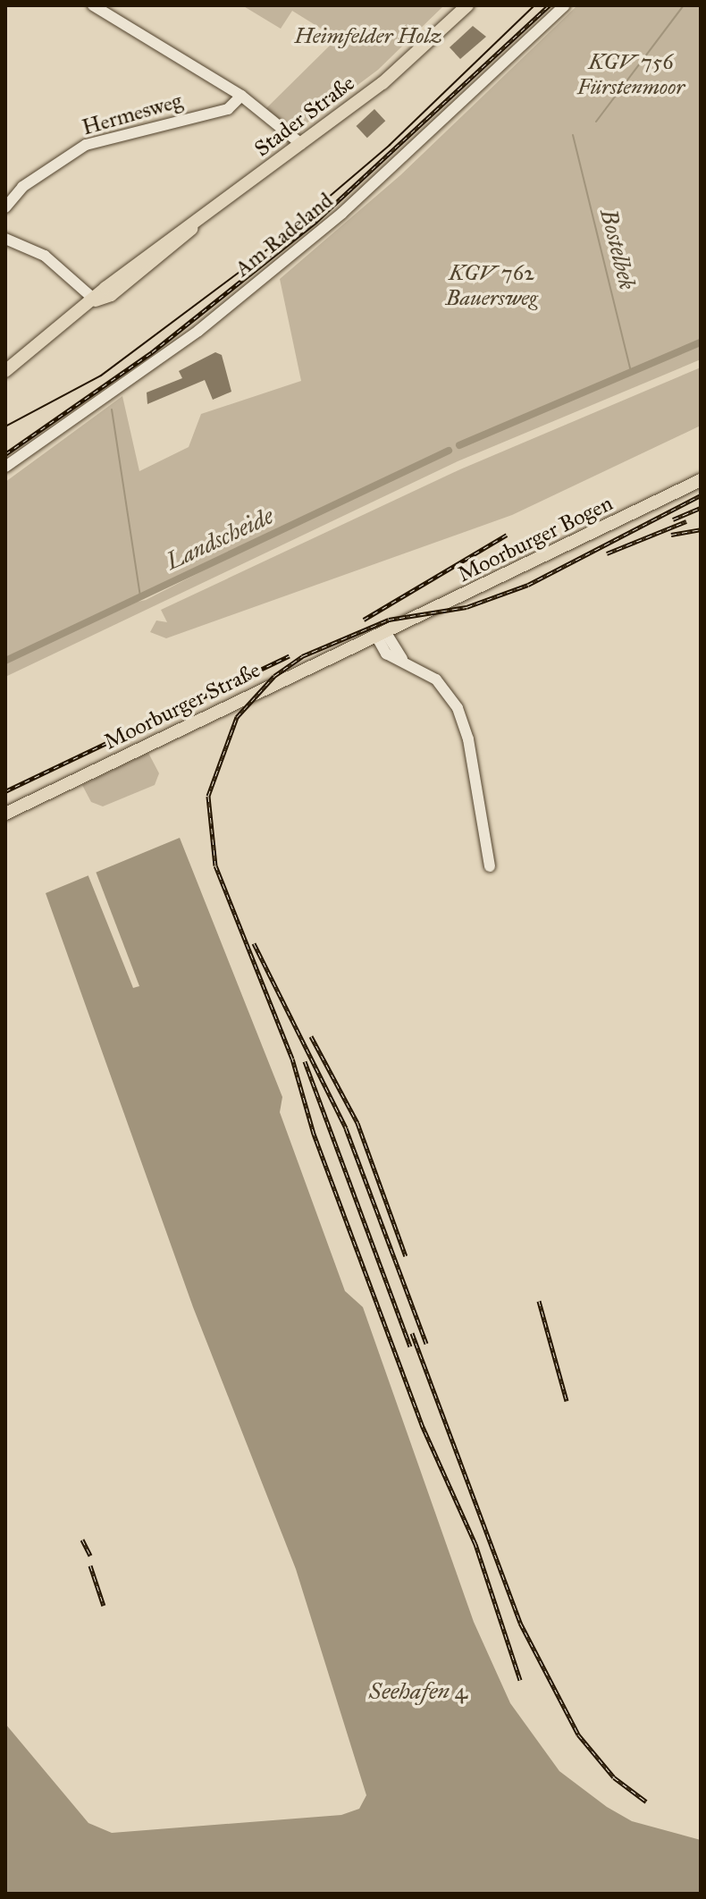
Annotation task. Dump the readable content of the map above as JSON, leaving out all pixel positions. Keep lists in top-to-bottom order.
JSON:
{
  "streets": {
    "main road": ["Stader Straße", "Moorburger Bogen", "Moorburger Straße"],
    "street": ["Hermesweg", "Am Radeland"]
  },
  "crossings": [
    ["Moorburger Bogen", "Moorburger Straße"]
  ],
  "water": ["Bostelbek", "Landscheide", "Seehafen 4"],
  "parks": ["Heimfelder Holz", "KGV 756 Fürstenmoor", "KGV 762 Bauersweg"]
}
